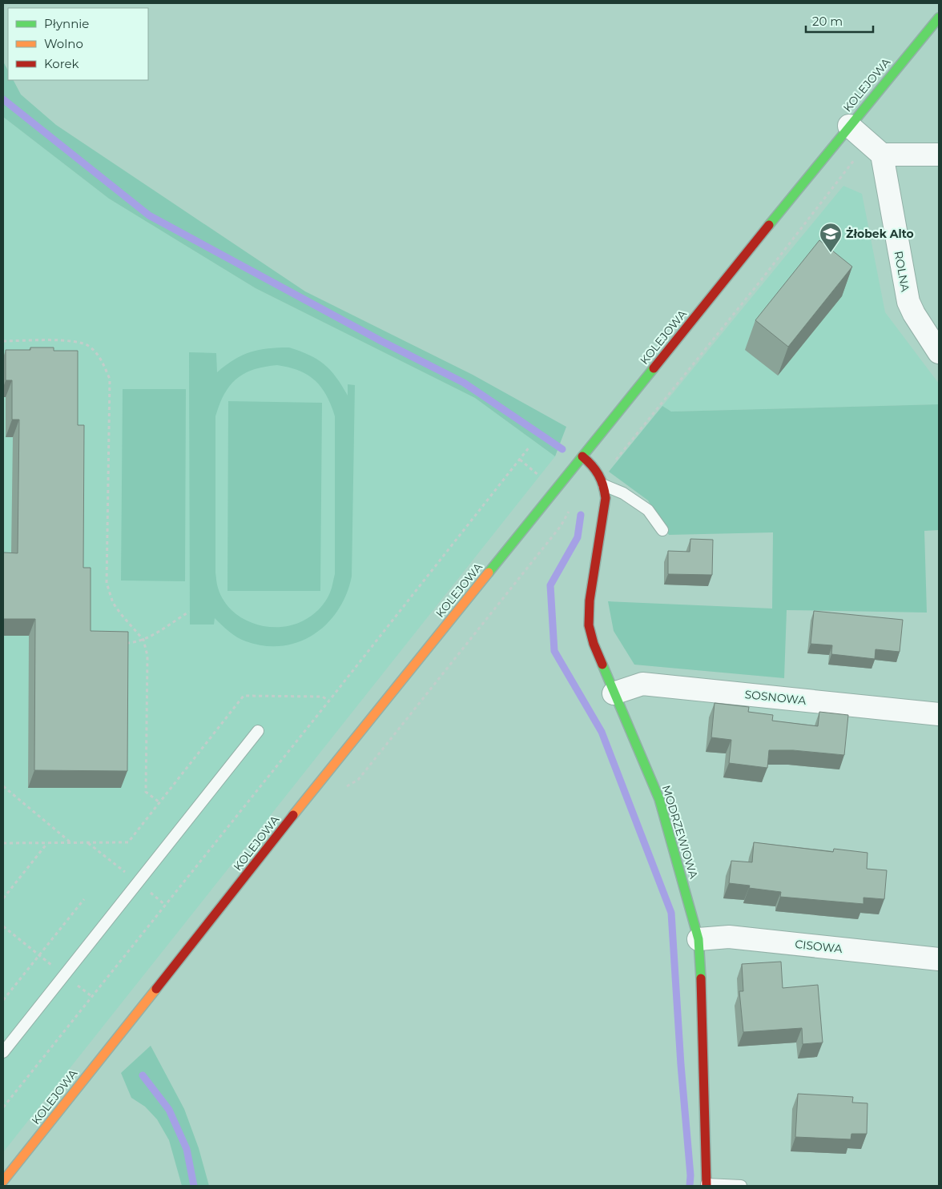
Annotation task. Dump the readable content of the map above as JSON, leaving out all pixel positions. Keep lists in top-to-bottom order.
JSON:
{
  "streets": {
    "street": [
      "KOLEJOWA",
      "ROLNA",
      "SOSNOWA",
      "MODRZEWIOWA",
      "CISOWA"
    ]
  },
  "crossings": [
    ["KOLEJOWA", "MODRZEWIOWA"],
    ["SOSNOWA", "MODRZEWIOWA"],
    ["MODRZEWIOWA", "CISOWA"]
  ],
  "places": {
    "school or university": ["Żłobek Alto"]
  },
  "legend": ["Płynnie", "Wolno", "Korek"],
  "scale_bar": "20 m"
}
